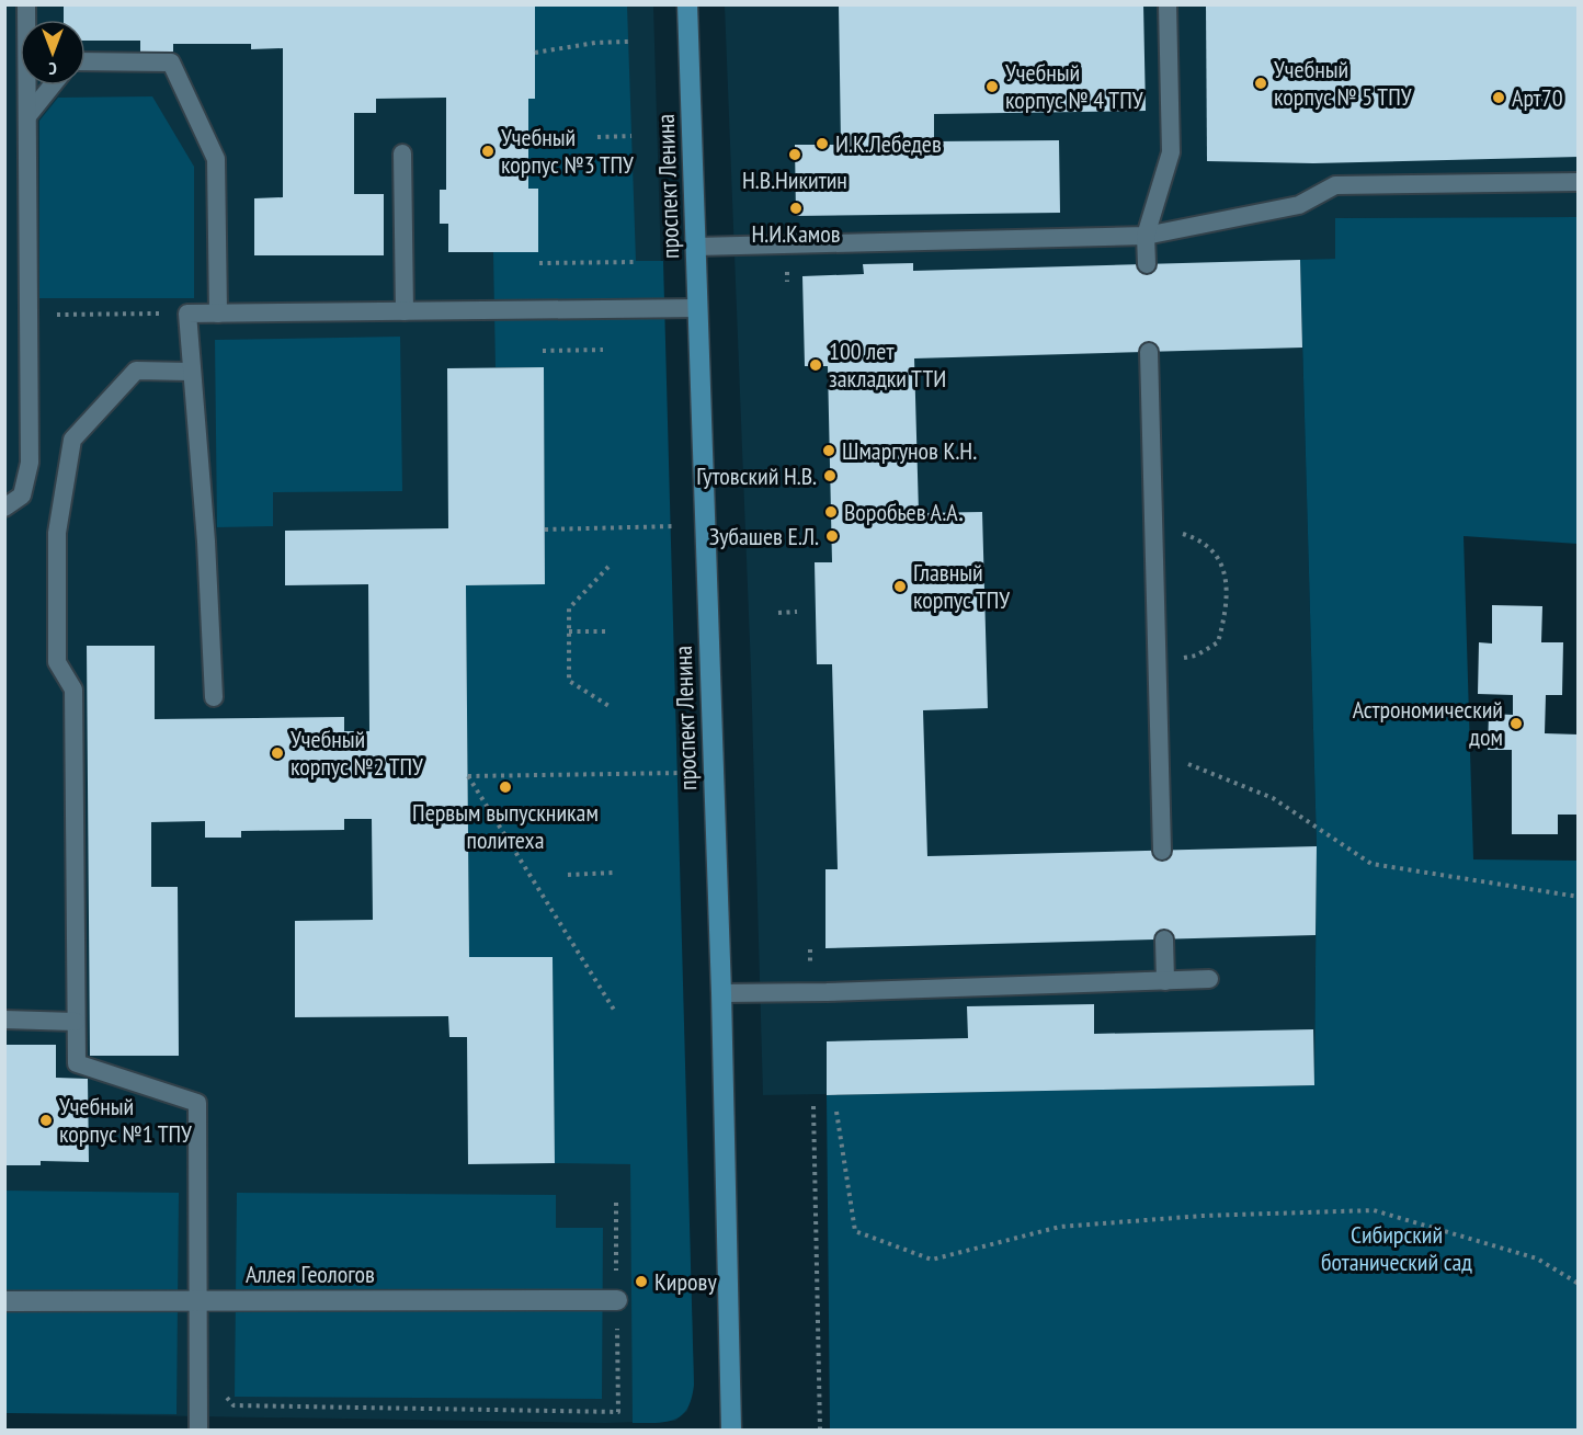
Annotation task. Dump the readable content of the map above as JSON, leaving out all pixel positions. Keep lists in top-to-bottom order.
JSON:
{
  "streets": {
    "main road": ["проспект Ленина"],
    "street": ["Аллея Геологов"]
  },
  "parks": ["Сибирский ботанический сад"],
  "places": [
    "Учебный корпус № 5 ТПУ",
    "Учебный корпус № 4 ТПУ",
    "Арт70",
    "И.К.Лебедев",
    "Учебный корпус №3 ТПУ",
    "Н.В.Никитин",
    "Н.И.Камов",
    "100 лет закладки ТТИ",
    "Шмаргунов К.Н.",
    "Гутовский Н.В.",
    "Воробьев А.А.",
    "Зубашев Е.Л.",
    "Главный корпус ТПУ",
    "Астрономический дом",
    "Учебный корпус №2 ТПУ",
    "Первым выпускникам политеха",
    "Учебный корпус №1 ТПУ",
    "Кирову"
  ],
  "north": "bottom"
}
